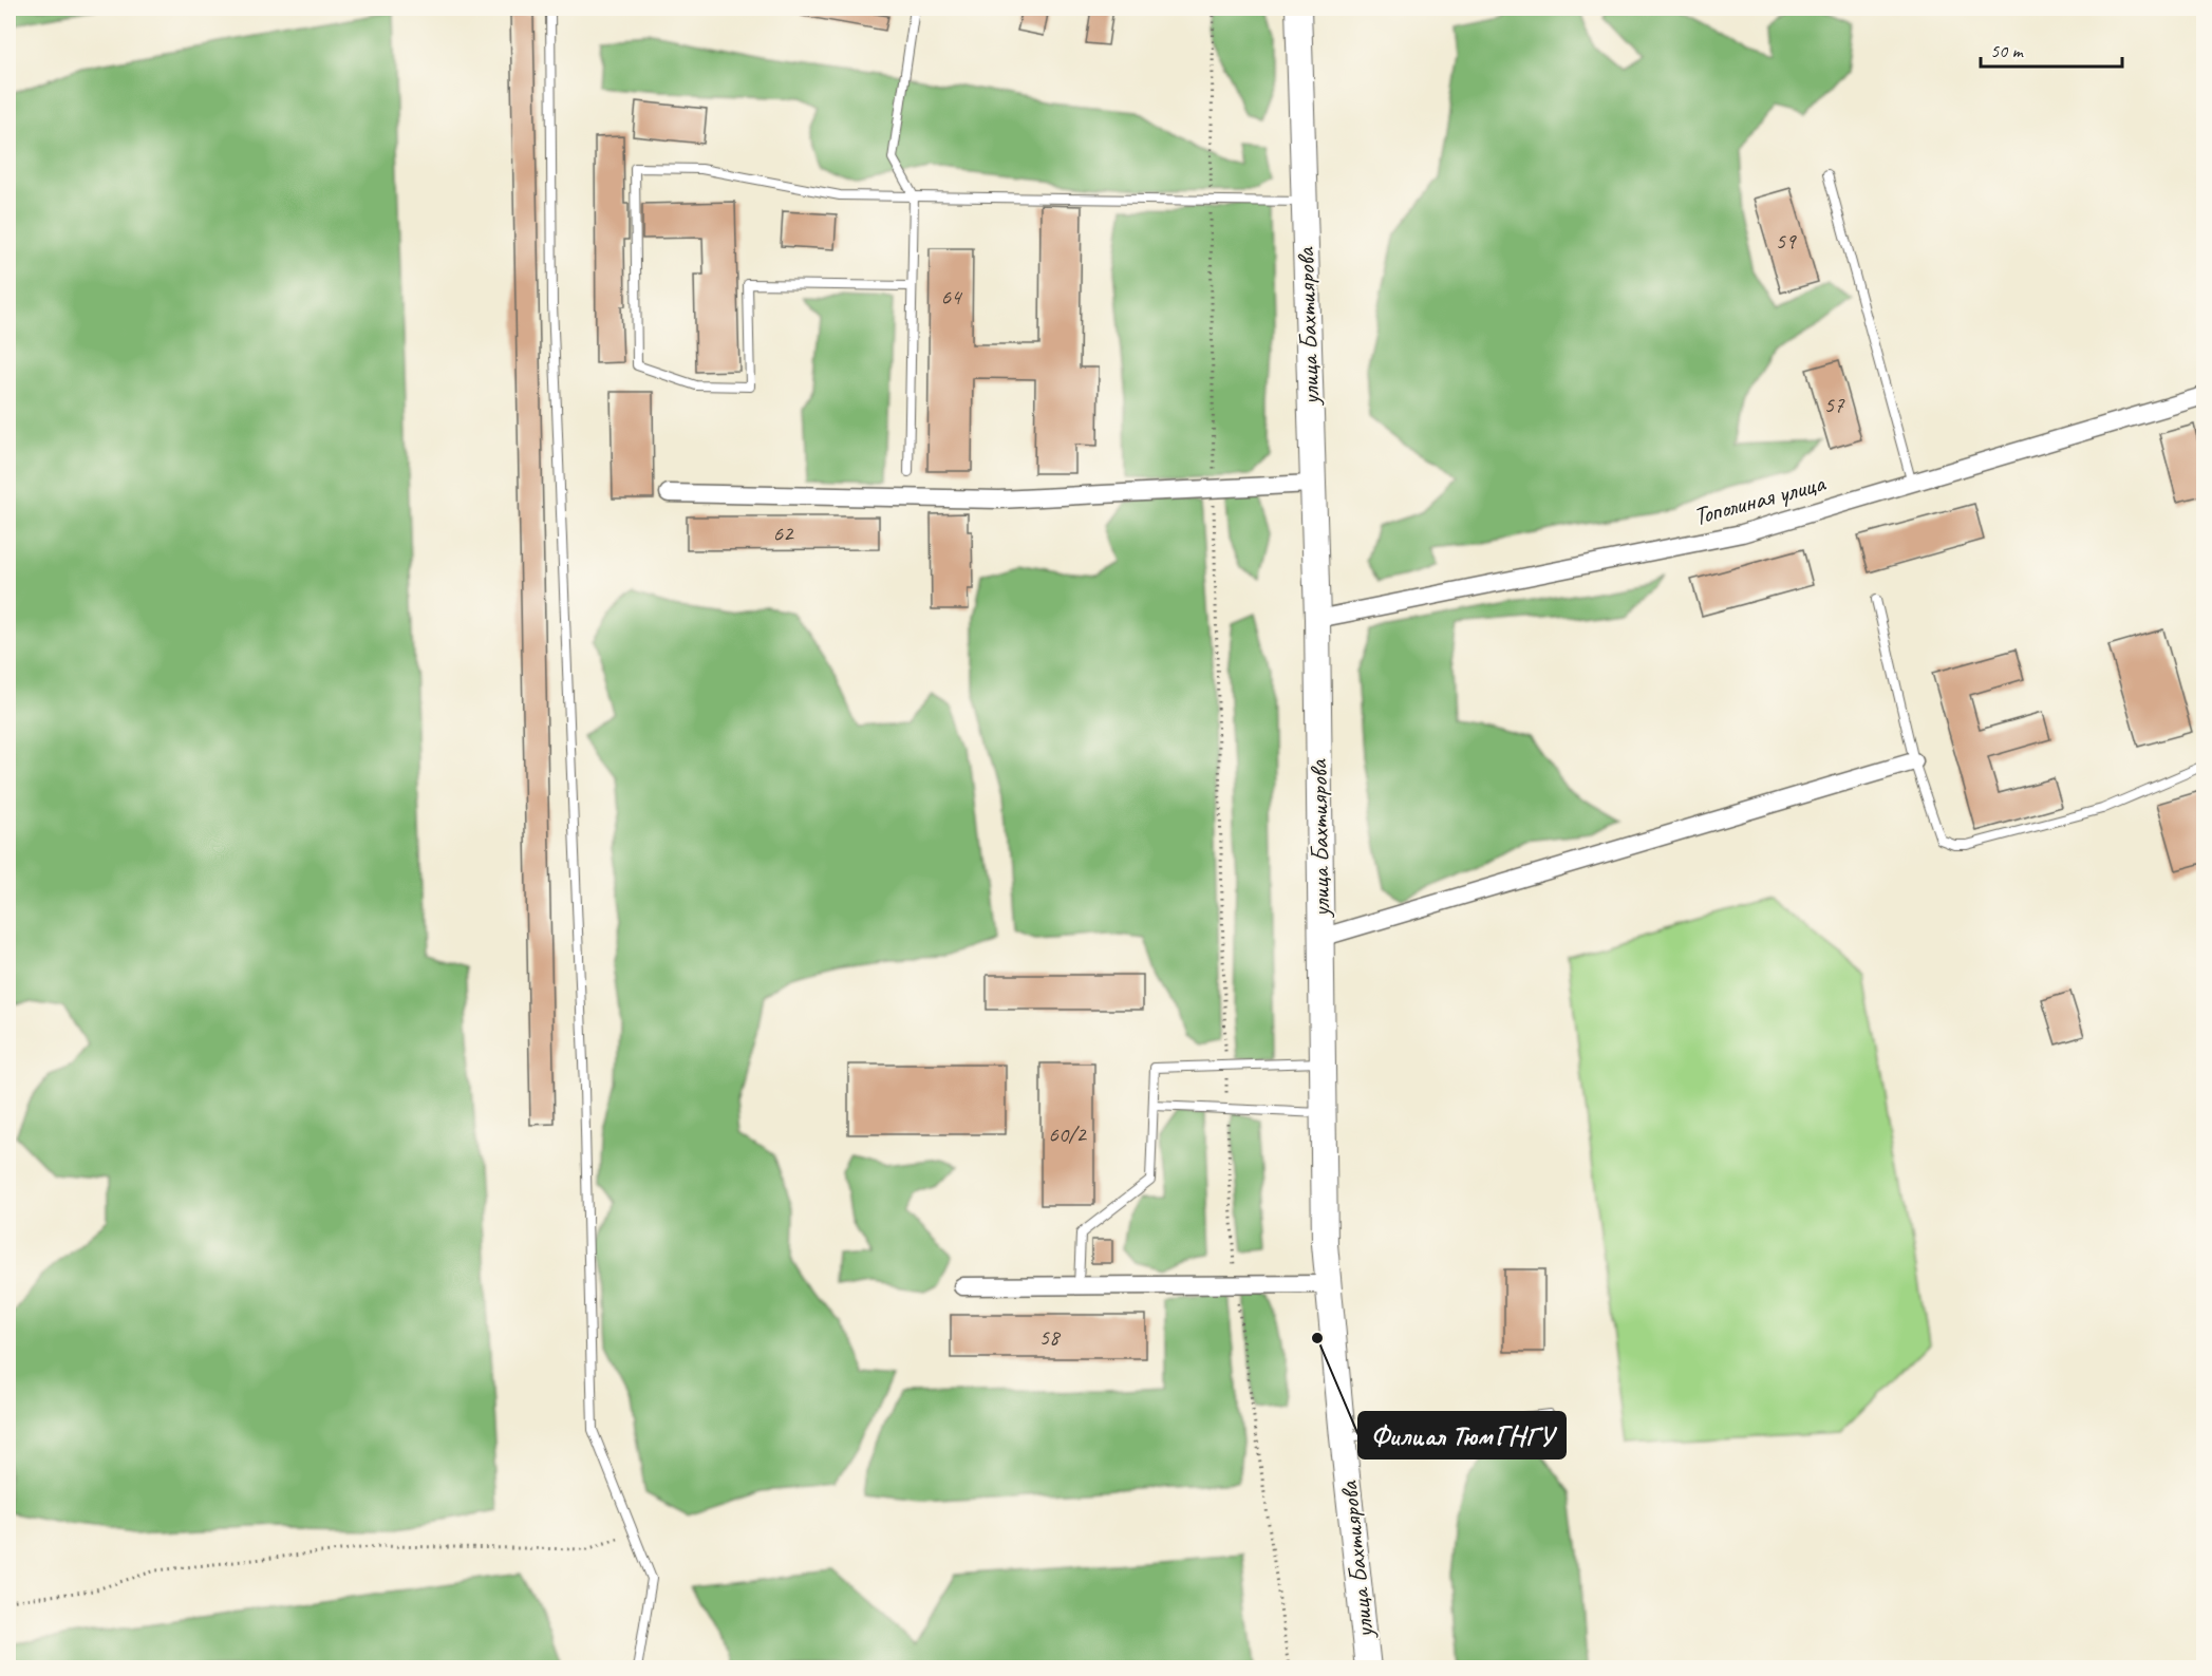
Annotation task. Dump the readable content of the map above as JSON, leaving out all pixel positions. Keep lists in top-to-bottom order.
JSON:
{
  "streets": {
    "main road": ["улица Бахтиярова"],
    "street": ["Тополиная улица"]
  },
  "crossings": [
    ["улица Бахтиярова", "Тополиная улица"]
  ],
  "places": ["Филиал ТюмГНГУ"],
  "house_numbers": [
    "59",
    "64",
    "57",
    "62",
    "60/2",
    "58"
  ],
  "scale_bar": "50 m"
}
